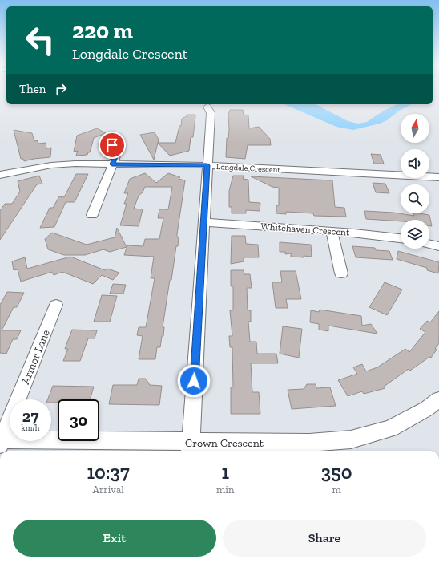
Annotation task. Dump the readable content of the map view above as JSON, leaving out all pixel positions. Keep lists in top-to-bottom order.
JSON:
{
  "streets": {
    "street": [
      "Longdale Crescent",
      "Whitehaven Crescent",
      "Armor Lane",
      "Crown Crescent"
    ]
  },
  "crossings": [
    ["Armor Lane", "Crown Crescent"]
  ],
  "north": "top",
  "page": {
    "turn": ["220 m", "Longdale Crescent"],
    "then": "Then",
    "speed": "27 km/h",
    "limit": "30",
    "eta": [
      "10:37",
      "Arrival",
      "1",
      "min",
      "350",
      "m"
    ],
    "buttons": ["Exit", "Share"]
  }
}
